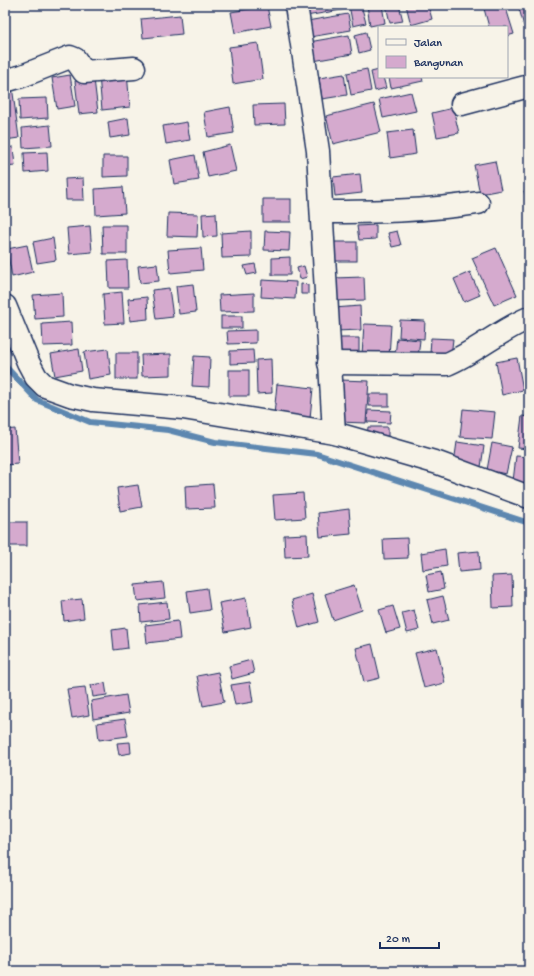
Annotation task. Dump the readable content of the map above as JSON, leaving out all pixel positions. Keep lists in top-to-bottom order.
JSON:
{
  "legend": ["Jalan", "Bangunan"],
  "scale_bar": "20 m"
}
